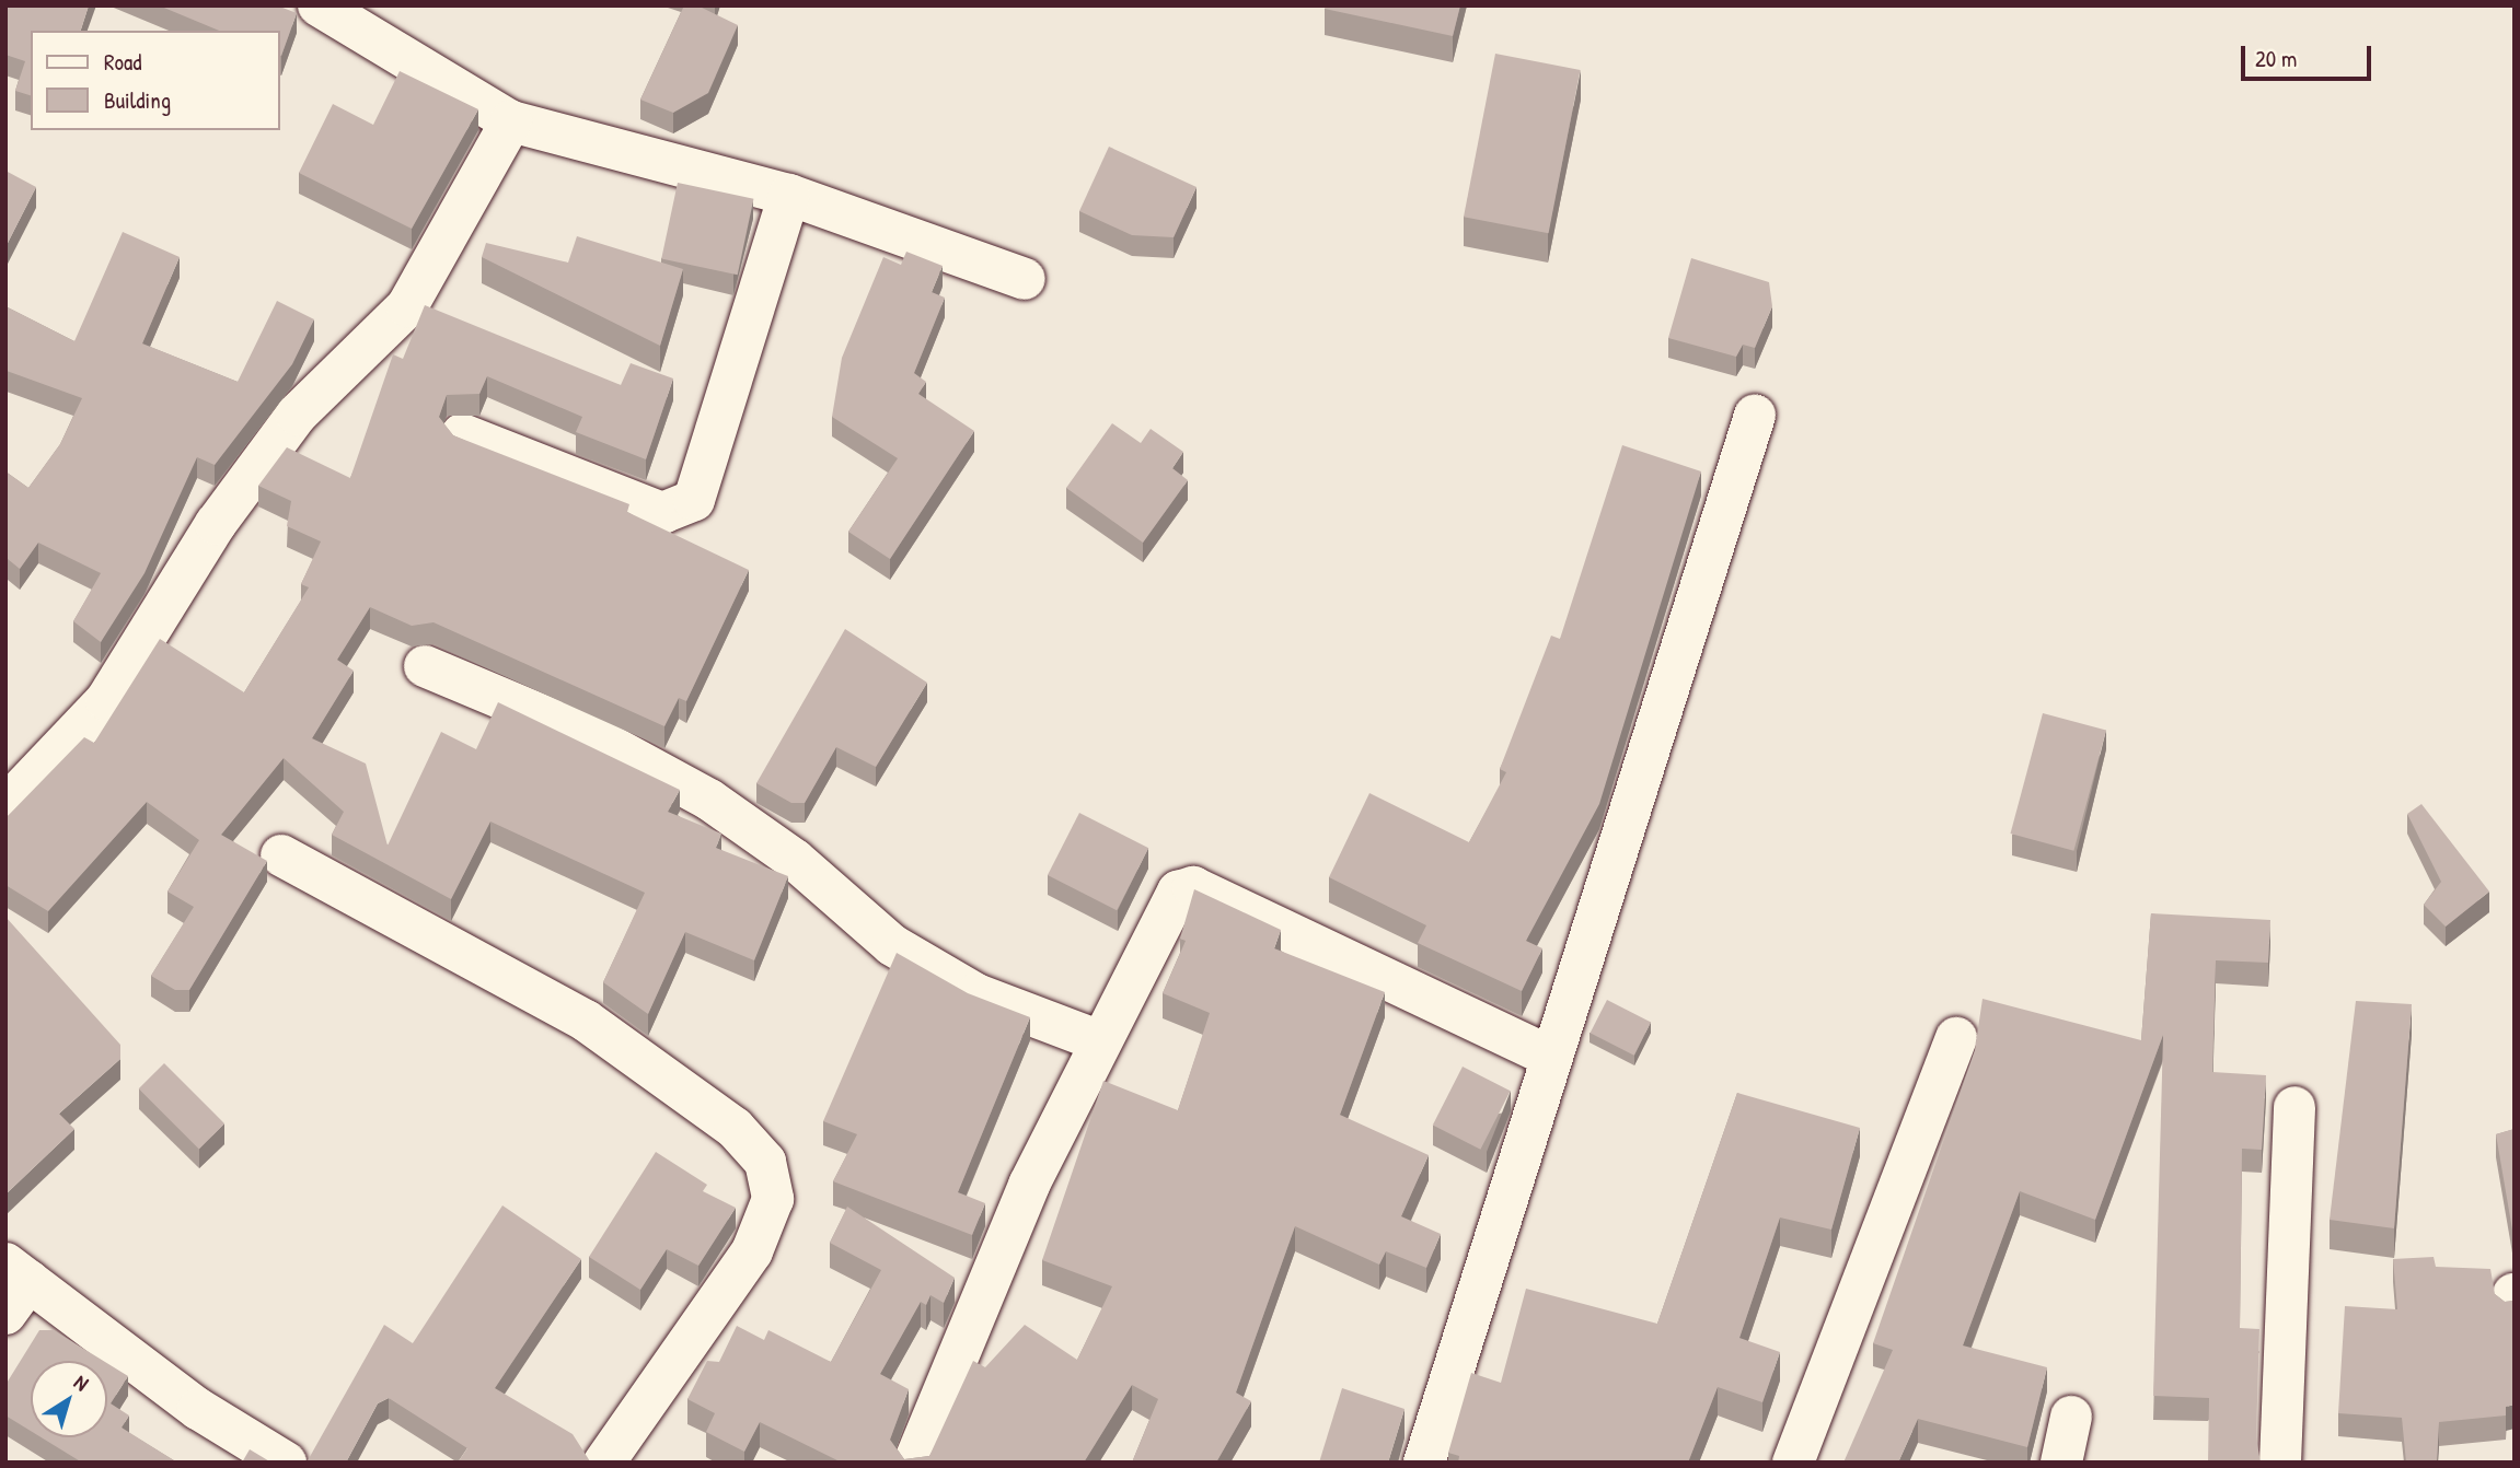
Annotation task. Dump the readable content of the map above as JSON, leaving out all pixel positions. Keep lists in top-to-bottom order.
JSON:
{
  "legend": ["Road", "Building"],
  "scale_bar": "20 m",
  "north": "top right"
}
